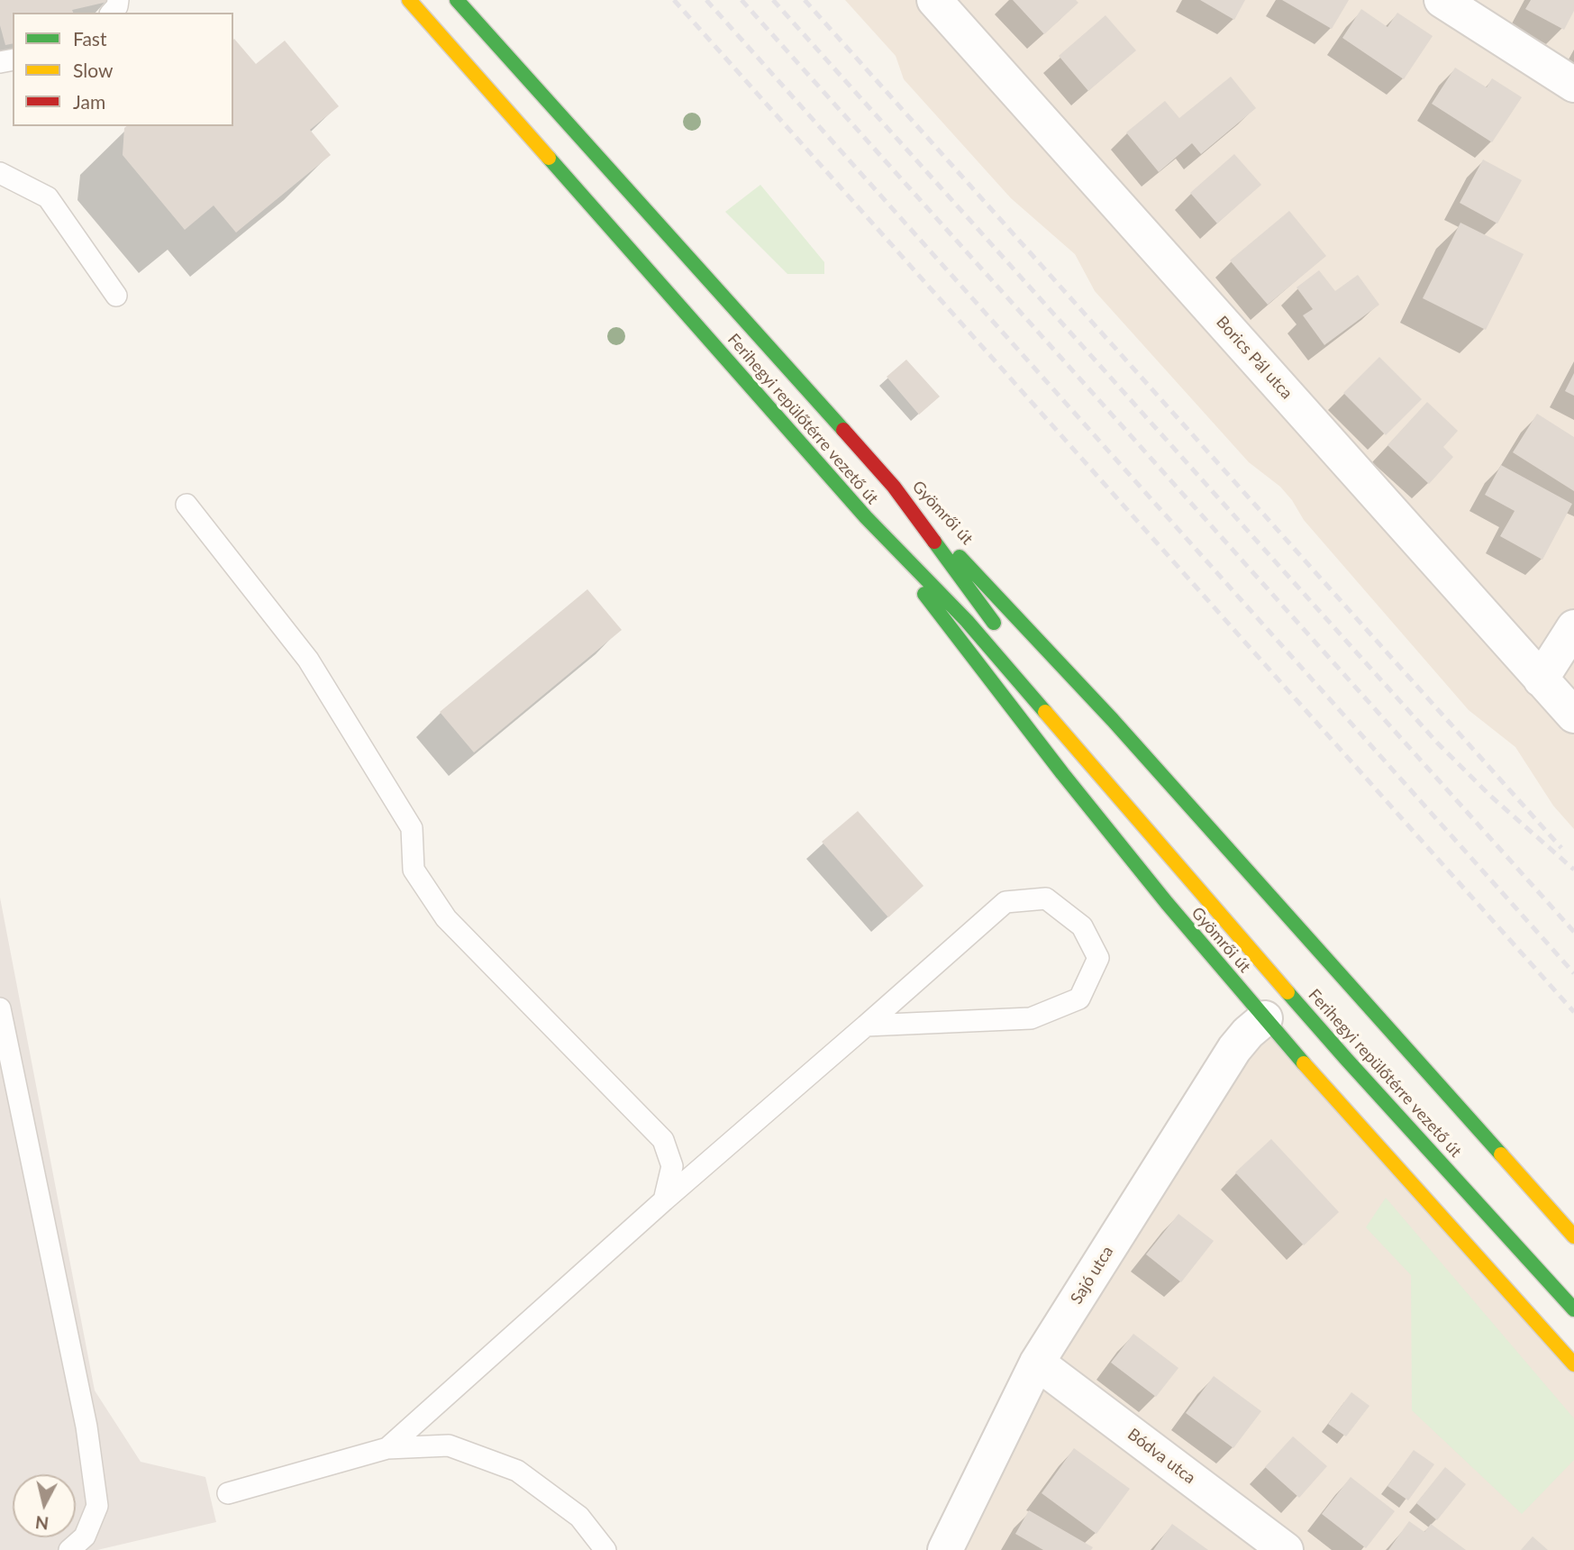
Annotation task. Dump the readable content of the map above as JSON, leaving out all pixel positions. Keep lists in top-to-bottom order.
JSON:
{
  "streets": {
    "main road": ["Ferihegyi repülőtérre vezető út", "Gyömrői út"],
    "street": ["Borics Pál utca", "Sajó utca", "Bódva utca"]
  },
  "crossings": [
    ["Ferihegyi repülőtérre vezető út", "Gyömrői út"],
    ["Gyömrői út", "Sajó utca"],
    ["Sajó utca", "Bódva utca"]
  ],
  "legend": ["Fast", "Slow", "Jam"],
  "north": "bottom"
}
